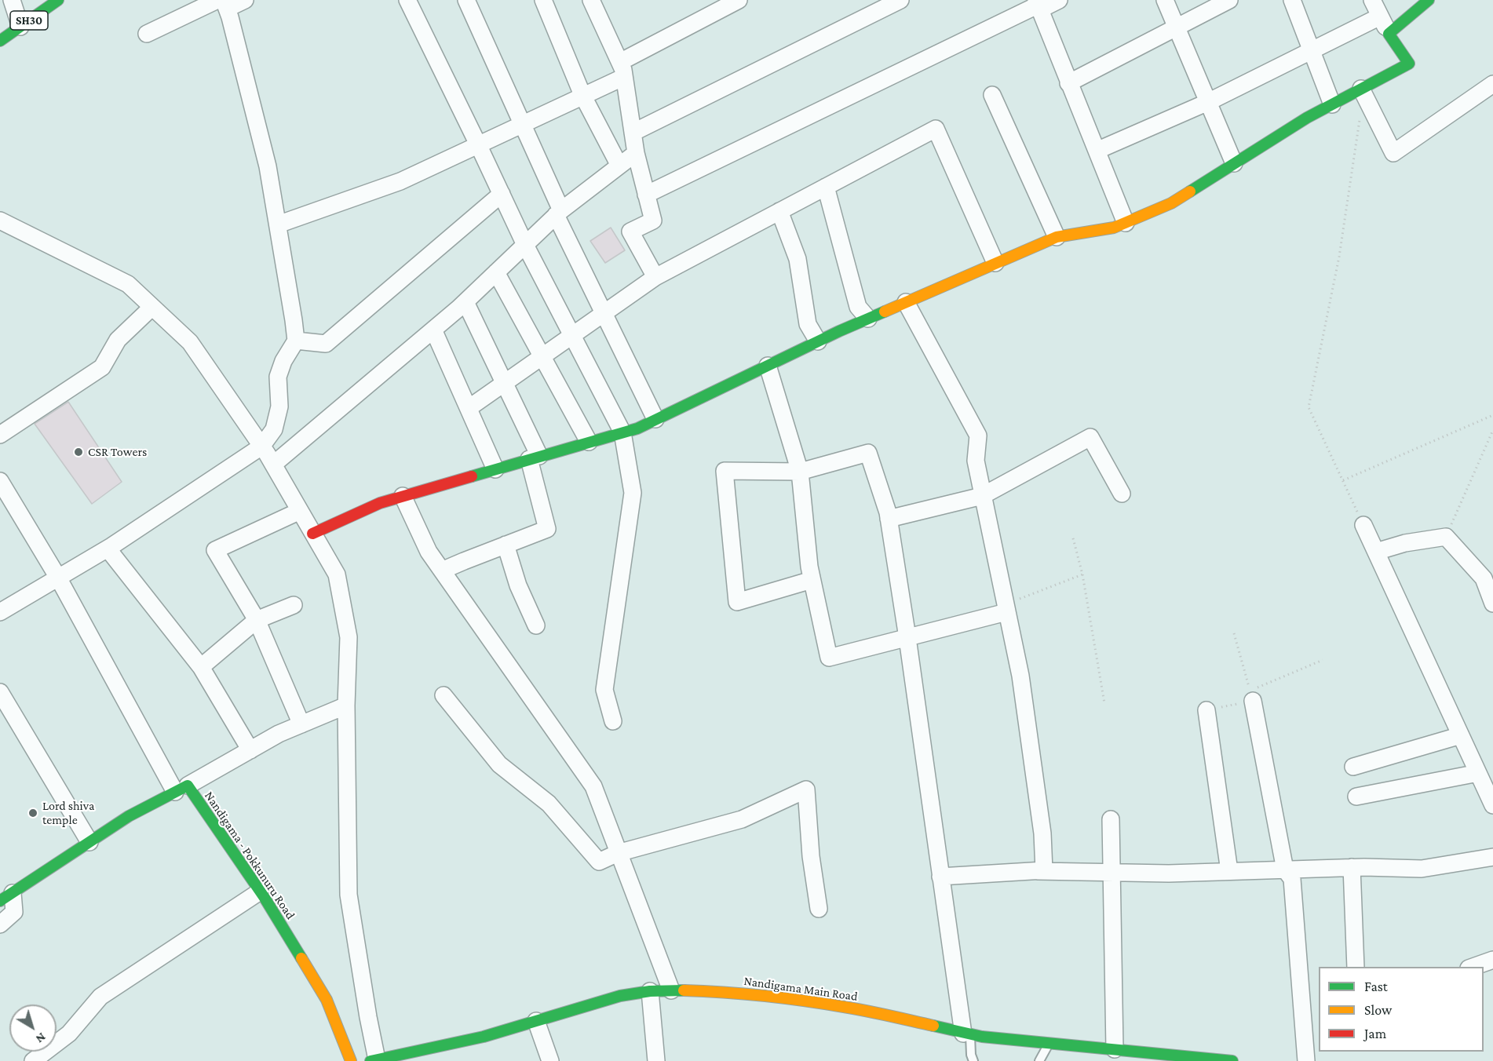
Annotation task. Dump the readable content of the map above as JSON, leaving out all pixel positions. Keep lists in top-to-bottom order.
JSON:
{
  "streets": {
    "street": ["SH30", "Nandigama - Pokkunuru Road", "Nandigama Main Road"]
  },
  "places": ["CSR Towers", "Lord shiva temple"],
  "legend": ["Fast", "Slow", "Jam"],
  "north": "bottom right"
}
